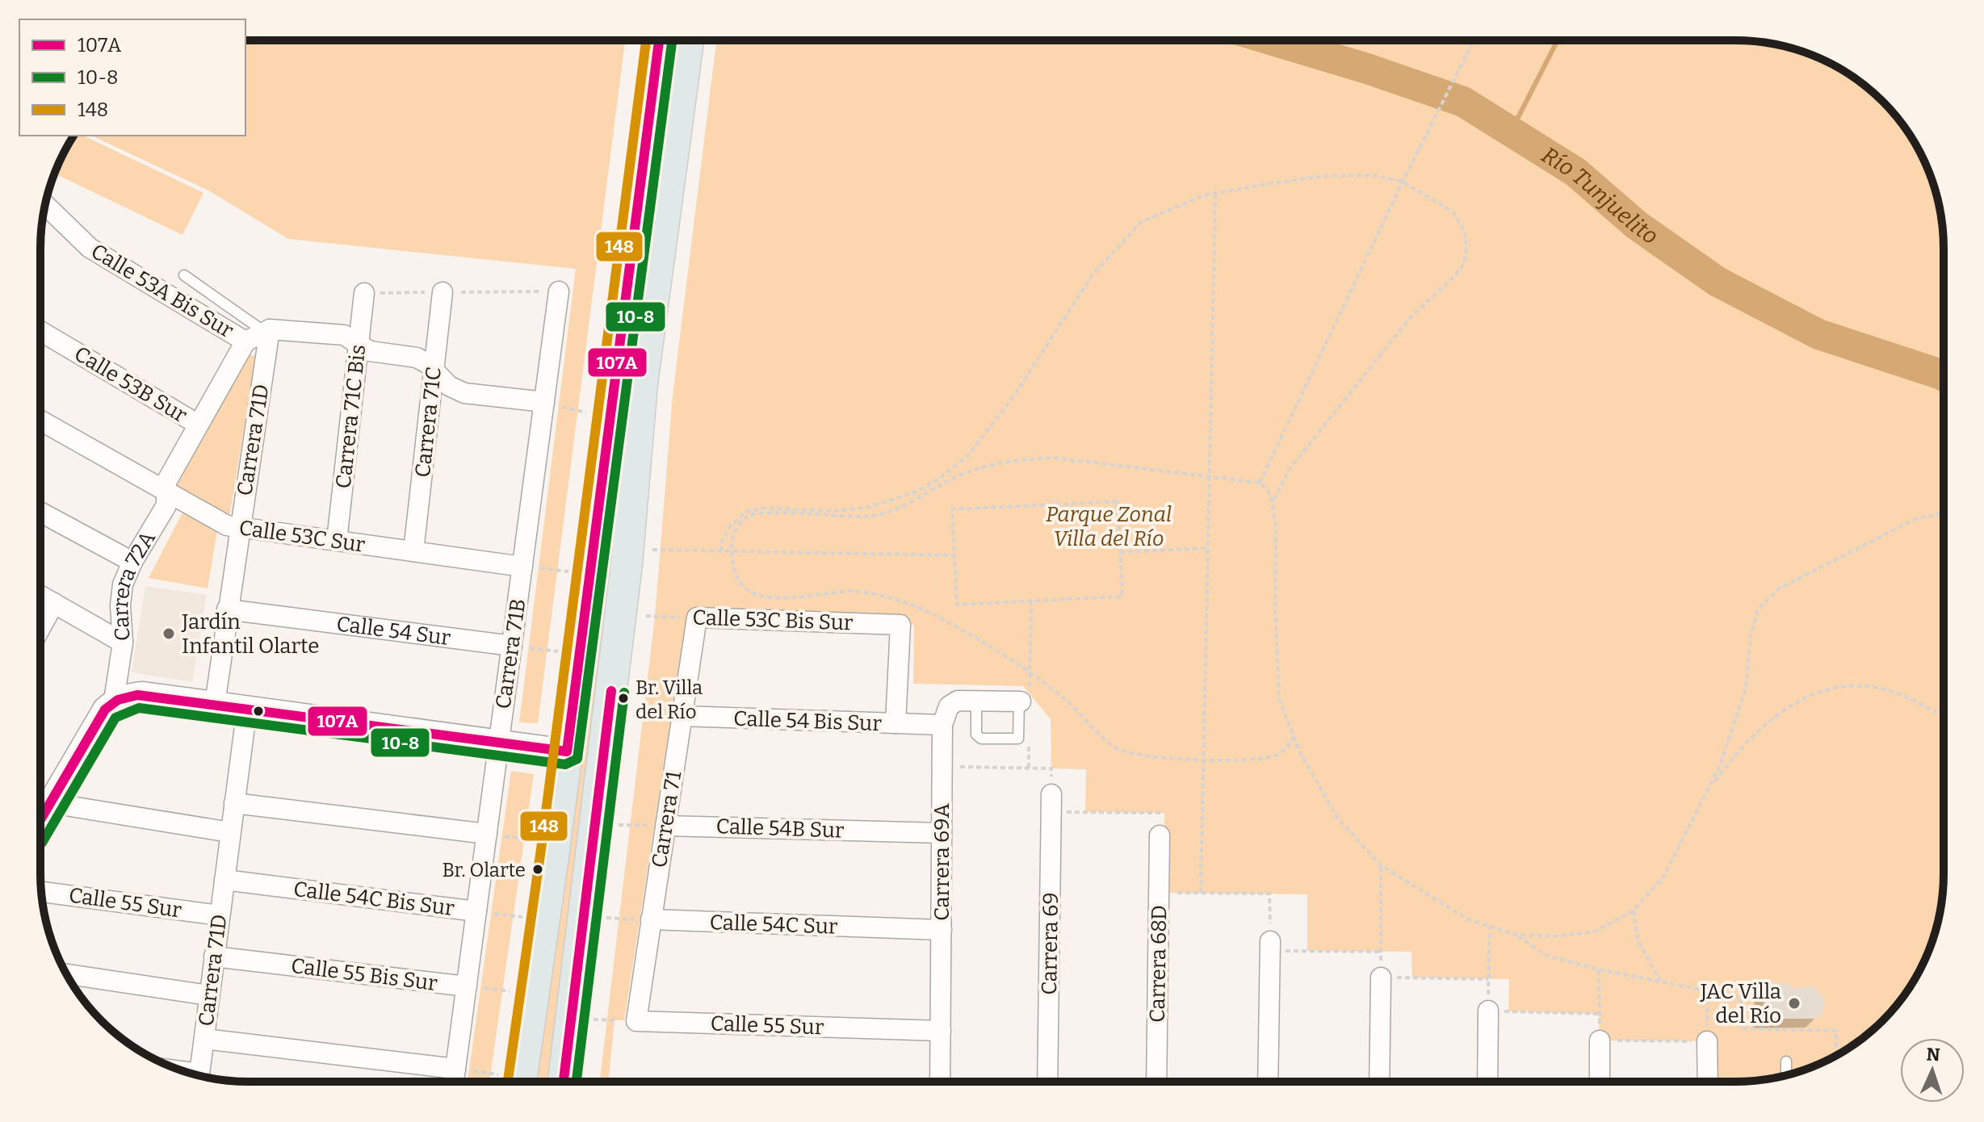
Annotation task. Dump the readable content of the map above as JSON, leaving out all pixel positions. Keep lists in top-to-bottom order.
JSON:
{
  "streets": {
    "street": [
      "Calle 53A Bis Sur",
      "Calle 53B Sur",
      "Carrera 71C Bis",
      "Carrera 71C",
      "Carrera 71D",
      "Calle 53C Sur",
      "Carrera 72A",
      "Calle 53C Bis Sur",
      "Calle 54 Sur",
      "Carrera 71B",
      "Calle 54 Bis Sur",
      "Carrera 71",
      "Calle 54B Sur",
      "Carrera 69A",
      "Calle 54C Bis Sur",
      "Calle 55 Sur",
      "Calle 54C Sur",
      "Carrera 69",
      "Carrera 68D",
      "Calle 55 Bis Sur"
    ]
  },
  "crossings": [
    ["Calle 53A Bis Sur", "Carrera 71D"],
    ["Calle 53A Bis Sur", "Carrera 72A"],
    ["Calle 53B Sur", "Carrera 72A"],
    ["Carrera 71C Bis", "Calle 53C Sur"],
    ["Carrera 71C", "Calle 53C Sur"],
    ["Carrera 71D", "Calle 53C Sur"],
    ["Carrera 71D", "Calle 54 Sur"],
    ["Carrera 71D", "Calle 54C Bis Sur"],
    ["Carrera 71D", "Calle 55 Sur"],
    ["Carrera 71D", "Calle 55 Bis Sur"],
    ["Calle 53C Sur", "Carrera 72A"],
    ["Calle 53C Sur", "Carrera 71B"],
    ["Calle 53C Bis Sur", "Calle 54 Bis Sur"],
    ["Calle 53C Bis Sur", "Carrera 71"],
    ["Calle 54 Sur", "Carrera 71B"],
    ["Carrera 71B", "Calle 54C Bis Sur"],
    ["Carrera 71B", "Calle 55 Bis Sur"],
    ["Calle 54 Bis Sur", "Carrera 71"],
    ["Calle 54 Bis Sur", "Carrera 69A"],
    ["Carrera 71", "Calle 54B Sur"],
    ["Carrera 71", "Calle 55 Sur"],
    ["Carrera 71", "Calle 54C Sur"],
    ["Calle 54B Sur", "Carrera 69A"],
    ["Carrera 69A", "Calle 55 Sur"],
    ["Carrera 69A", "Calle 54C Sur"]
  ],
  "water": ["Río Tunjuelito"],
  "parks": ["Parque Zonal Villa del Río"],
  "places": [
    "Jardín Infantil Olarte",
    "Br. Villa del Río",
    "Br. Olarte",
    "JAC Villa del Río"
  ],
  "lines": ["transit line 107A", "transit line 10-8", "transit line 148"],
  "legend": ["107A", "10-8", "148"],
  "north": "top"
}
